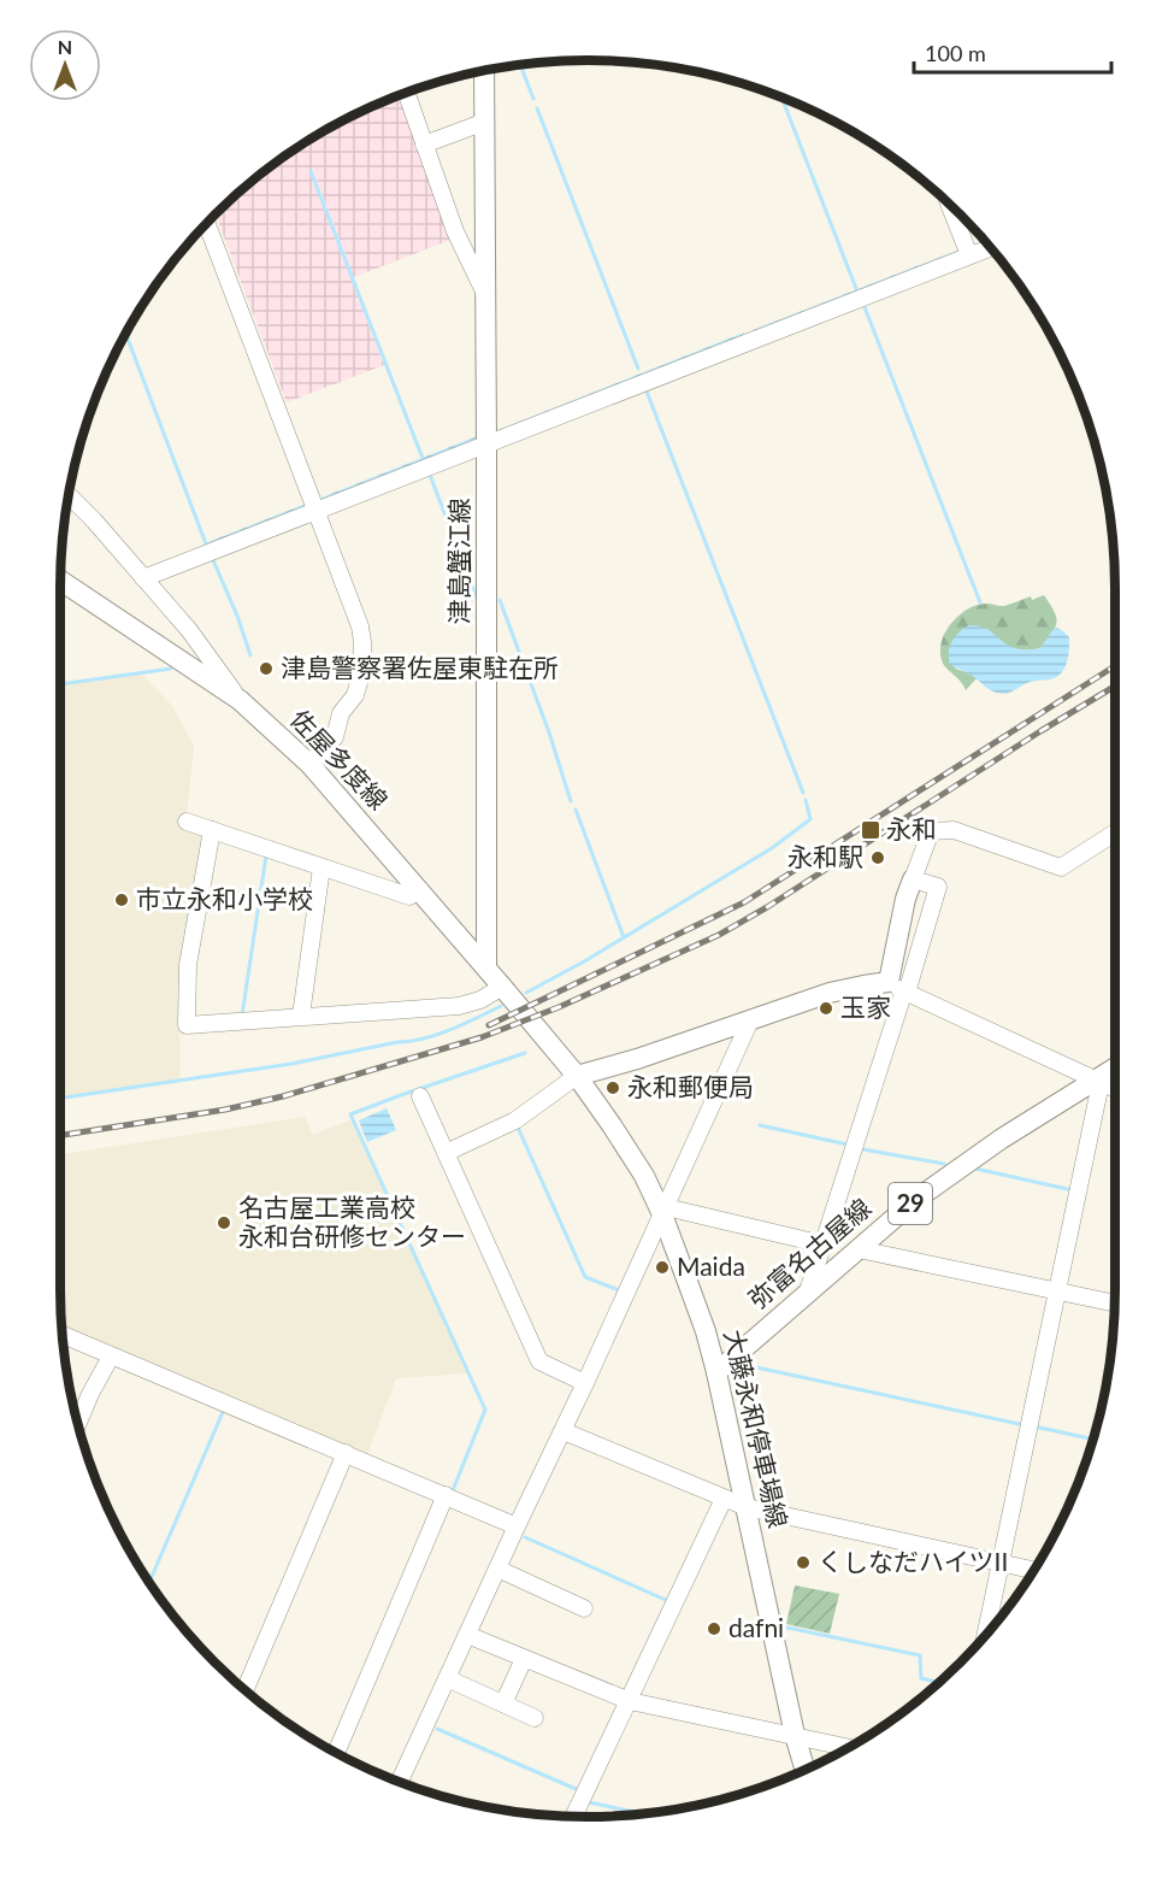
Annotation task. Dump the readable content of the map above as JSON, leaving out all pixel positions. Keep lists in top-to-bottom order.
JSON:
{
  "streets": {
    "main road": [
      "津島蟹江線",
      "佐屋多度線",
      "29",
      "弥富名古屋線",
      "大藤永和停車場線"
    ]
  },
  "crossings": [
    ["津島蟹江線", "佐屋多度線"],
    ["弥富名古屋線", "大藤永和停車場線"]
  ],
  "places": {
    "other": [
      "津島警察署佐屋東駐在所",
      "永和駅",
      "市立永和小学校",
      "玉家",
      "永和郵便局",
      "名古屋工業高校 永和台研修センター",
      "Maida",
      "くしなだハイツII",
      "dafni"
    ],
    "transit": ["永和"]
  },
  "scale_bar": "100 m",
  "north": "top"
}
